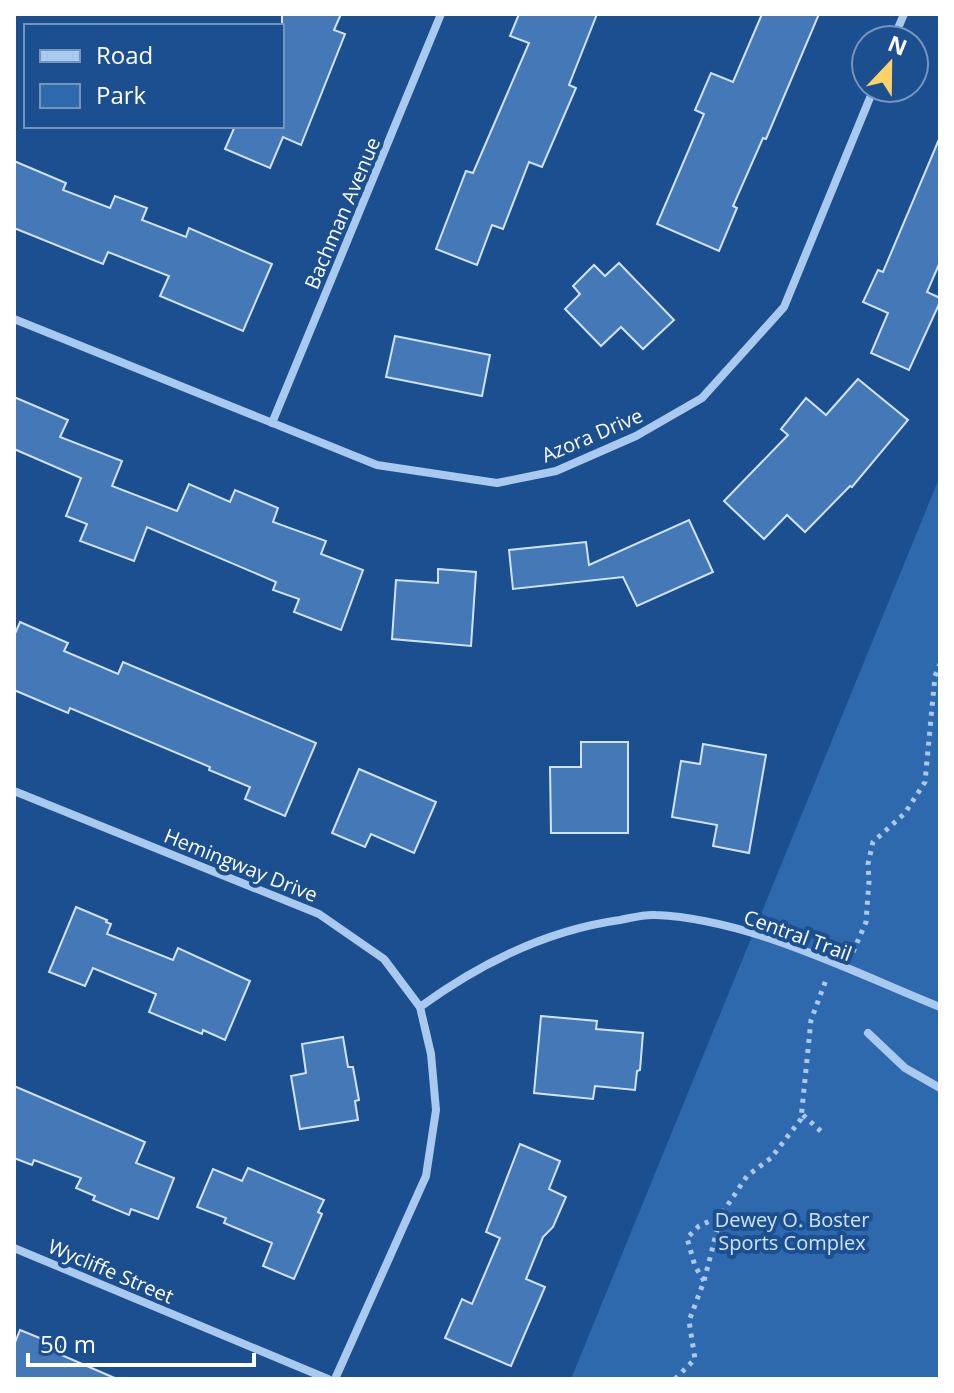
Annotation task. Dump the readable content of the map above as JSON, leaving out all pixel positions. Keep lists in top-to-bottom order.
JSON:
{
  "streets": {
    "street": [
      "Bachman Avenue",
      "Azora Drive",
      "Hemingway Drive",
      "Central Trail",
      "Wycliffe Street"
    ]
  },
  "crossings": [
    ["Bachman Avenue", "Azora Drive"],
    ["Hemingway Drive", "Central Trail"]
  ],
  "parks": ["Dewey O. Boster Sports Complex"],
  "legend": ["Road", "Park"],
  "scale_bar": "50 m",
  "north": "top"
}
